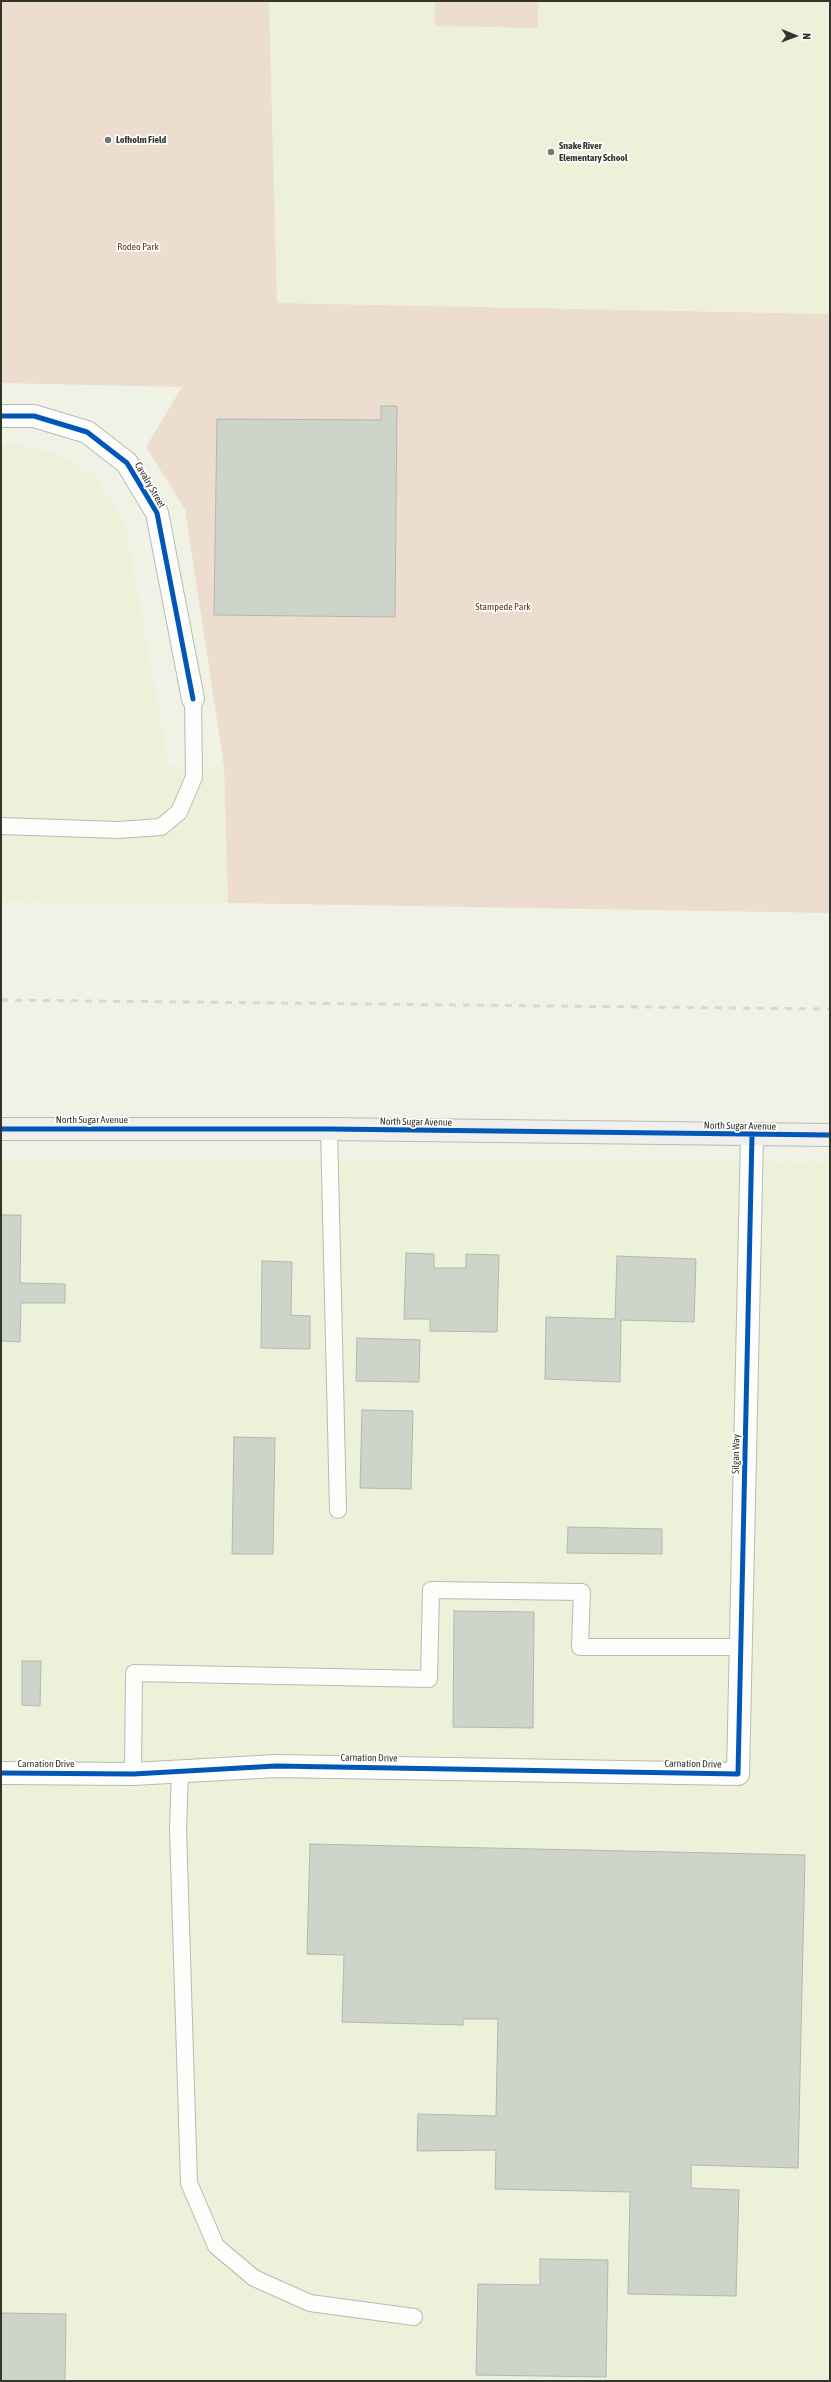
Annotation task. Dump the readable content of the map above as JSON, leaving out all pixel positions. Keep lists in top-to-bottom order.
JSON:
{
  "streets": {
    "street": [
      "Cavalry Street",
      "North Sugar Avenue",
      "Silgan Way",
      "Carnation Drive"
    ]
  },
  "crossings": [
    ["North Sugar Avenue", "Silgan Way"],
    ["Silgan Way", "Carnation Drive"]
  ],
  "parks": ["Rodeo Park", "Stampede Park"],
  "places": ["Lofholm Field", "Snake River Elementary School"],
  "north": "right"
}
